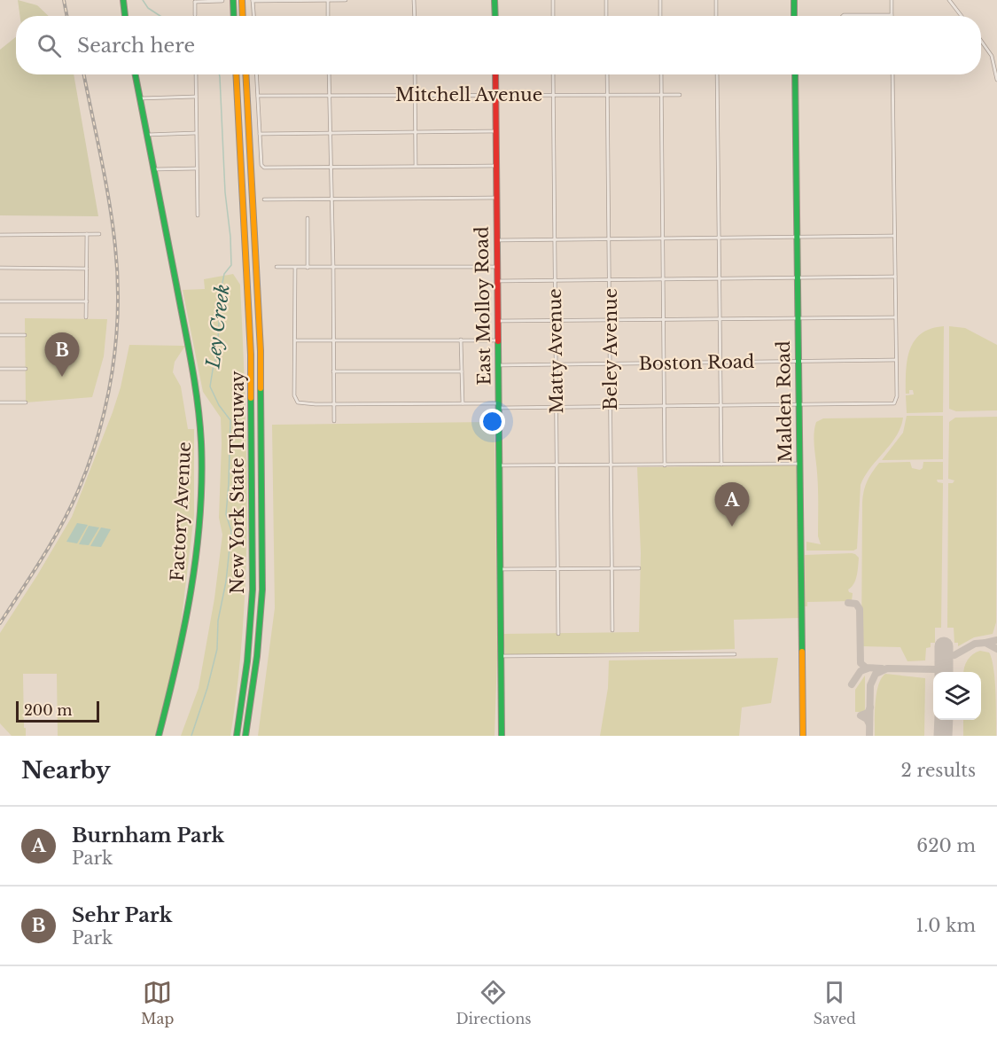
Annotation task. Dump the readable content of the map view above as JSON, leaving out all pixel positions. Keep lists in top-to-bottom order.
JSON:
{
  "streets": {
    "main road": [
      "East Molloy Road",
      "Malden Road",
      "New York State Thruway",
      "Factory Avenue"
    ],
    "street": [
      "Mitchell Avenue",
      "Beley Avenue",
      "Matty Avenue",
      "Boston Road"
    ]
  },
  "crossings": [
    ["Mitchell Avenue", "East Molloy Road"],
    ["Mitchell Avenue", "Beley Avenue"],
    ["Mitchell Avenue", "Matty Avenue"],
    ["East Molloy Road", "Boston Road"],
    ["Beley Avenue", "Boston Road"],
    ["Matty Avenue", "Boston Road"],
    ["Boston Road", "Malden Road"]
  ],
  "water": ["Ley Creek"],
  "scale_bar": "200 m",
  "page": {
    "search": "Search here",
    "pins": ["B", "A"],
    "scale": "200 m",
    "heading": ["Nearby", "2 results"],
    "list": [
      {
        "mark": "A",
        "name": "Burnham Park",
        "note": "Park",
        "value": "620 m"
      },
      {
        "mark": "B",
        "name": "Sehr Park",
        "note": "Park",
        "value": "1.0 km"
      }
    ],
    "nav": ["Map", "Directions", "Saved"]
  }
}
